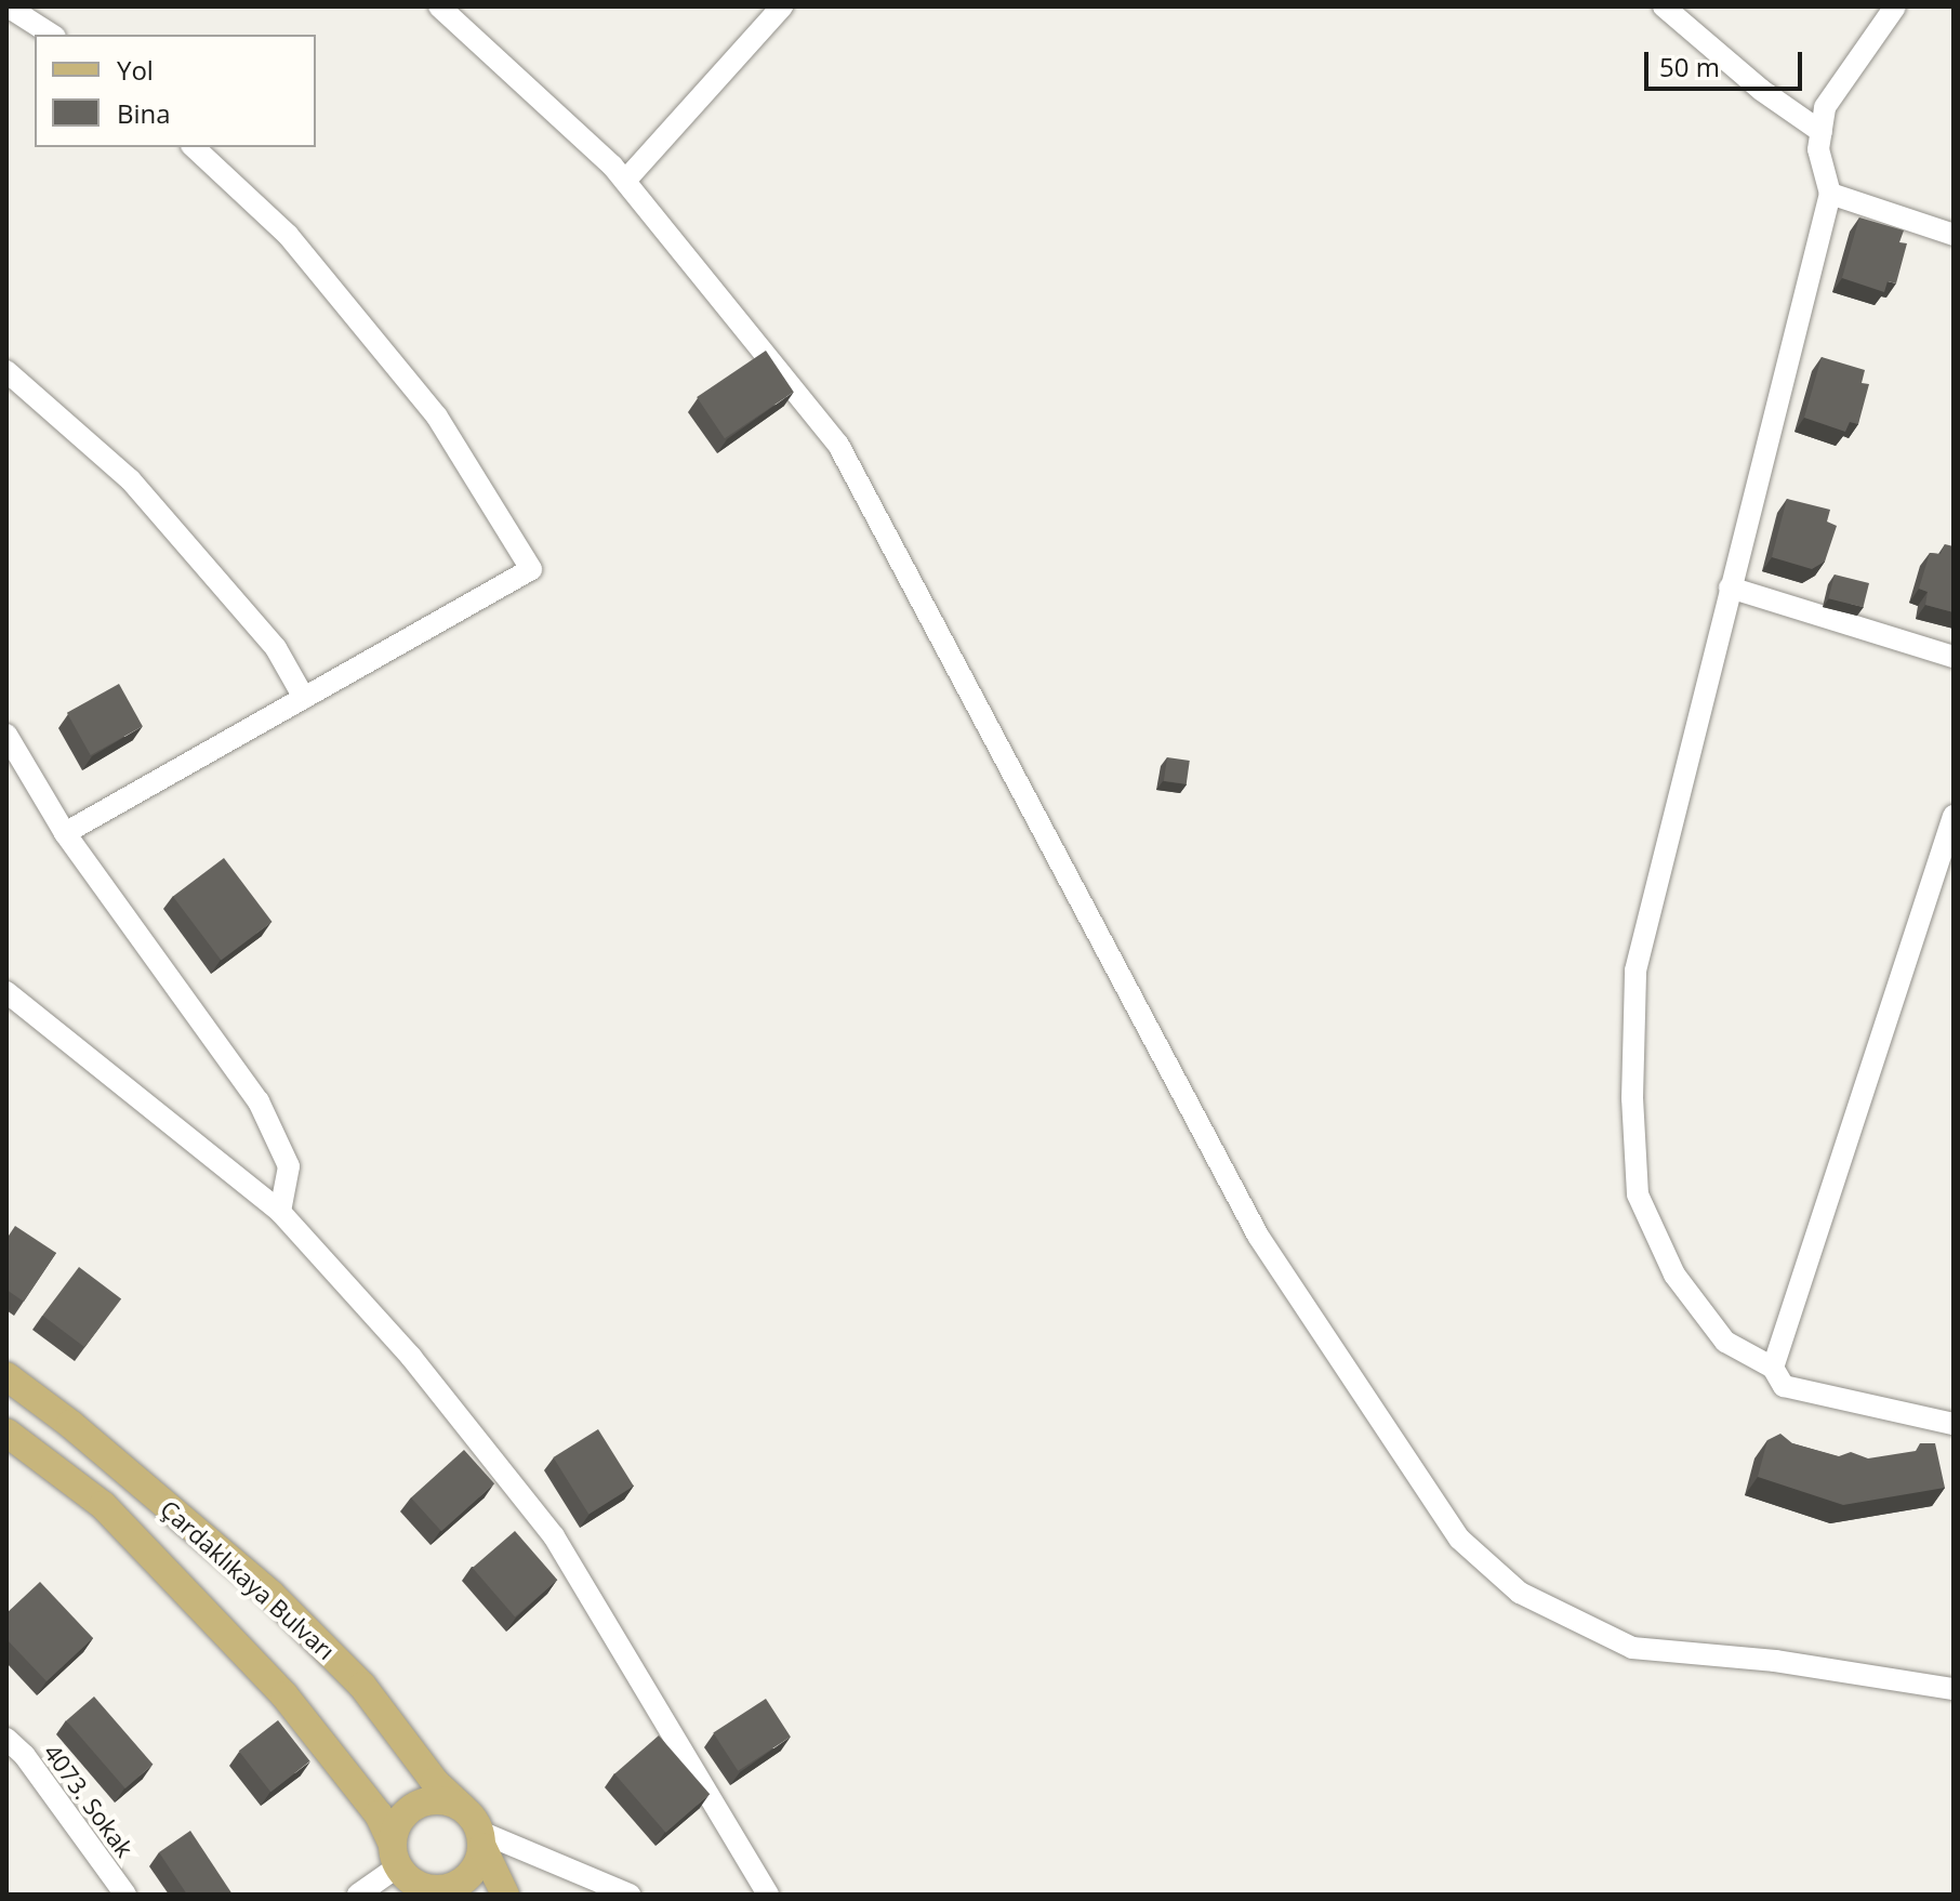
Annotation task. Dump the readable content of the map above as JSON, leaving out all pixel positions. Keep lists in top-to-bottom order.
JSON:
{
  "streets": {
    "main road": ["Çardaklıkaya Bulvarı"],
    "street": ["4073. Sokak"]
  },
  "legend": ["Yol", "Bina"],
  "scale_bar": "50 m"
}
